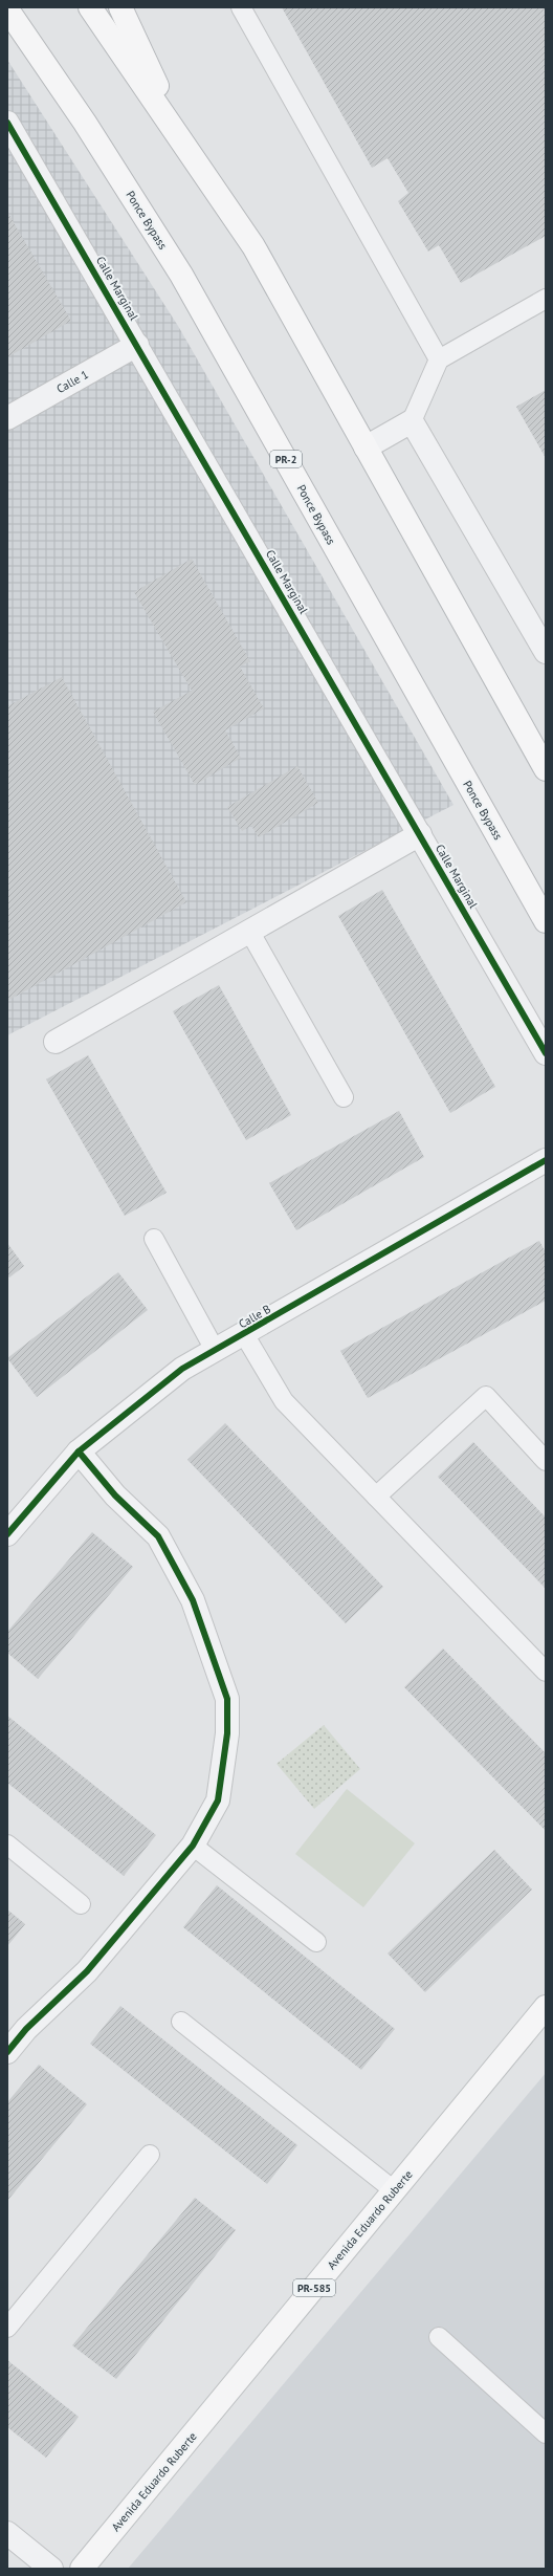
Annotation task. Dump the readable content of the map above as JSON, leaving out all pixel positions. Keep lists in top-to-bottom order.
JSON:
{
  "streets": {
    "main road": [
      "Ponce Bypass",
      "PR-2",
      "Avenida Eduardo Ruberte",
      "PR-585"
    ],
    "street": ["Calle Marginal", "Calle 1", "Calle B"]
  },
  "crossings": [
    ["Calle Marginal", "Calle 1"]
  ]
}
